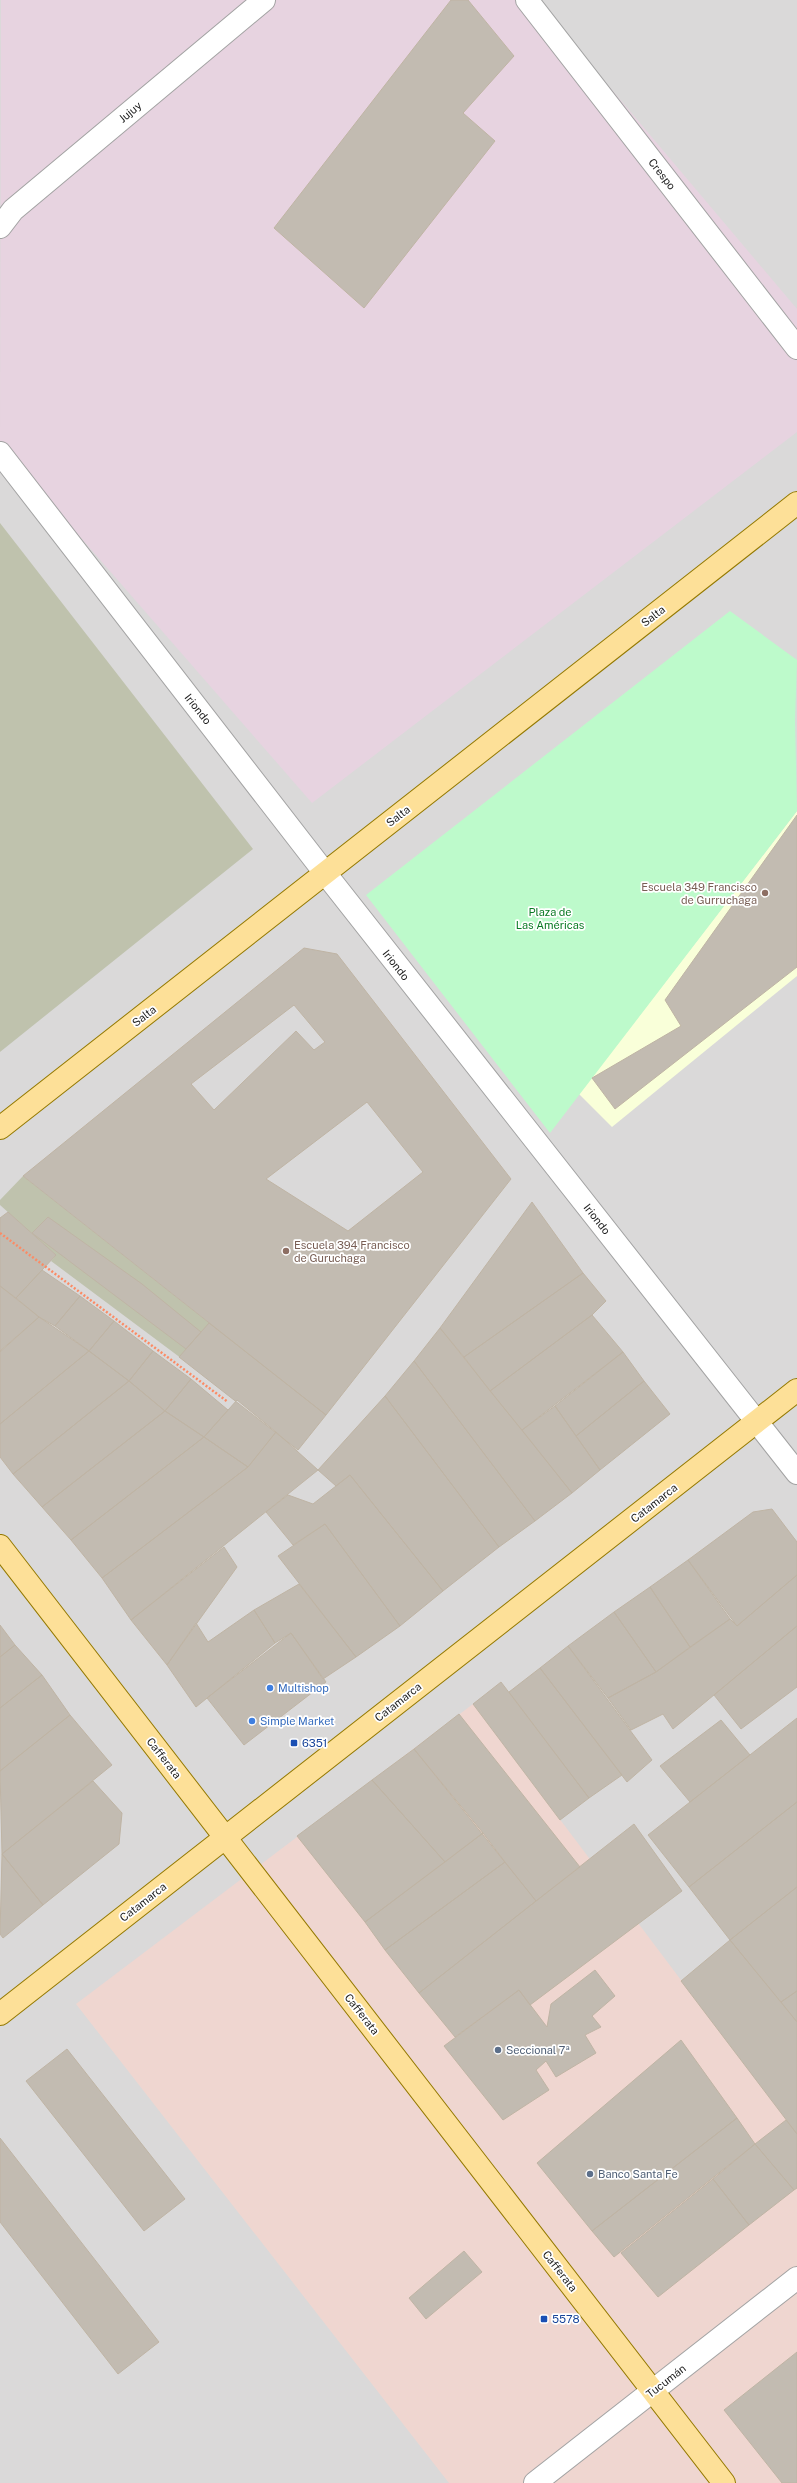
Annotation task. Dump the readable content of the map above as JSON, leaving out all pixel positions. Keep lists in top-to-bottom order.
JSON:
{
  "streets": {
    "main road": ["Salta", "Catamarca", "Cafferata"],
    "street": [
      "Jujuy",
      "Crespo",
      "Iriondo",
      "Tucumán"
    ]
  },
  "crossings": [
    ["Salta", "Iriondo"],
    ["Iriondo", "Catamarca"],
    ["Catamarca", "Cafferata"],
    ["Cafferata", "Tucumán"]
  ],
  "parks": ["Plaza de Las Américas"],
  "places": {
    "other": [
      "Escuela 349 Francisco de Gurruchaga",
      "Escuela 394 Francisco de Guruchaga",
      "Multishop",
      "Simple Market",
      "Seccional 7ª",
      "Banco Santa Fe"
    ],
    "transit": ["6351", "5578"]
  }
}
